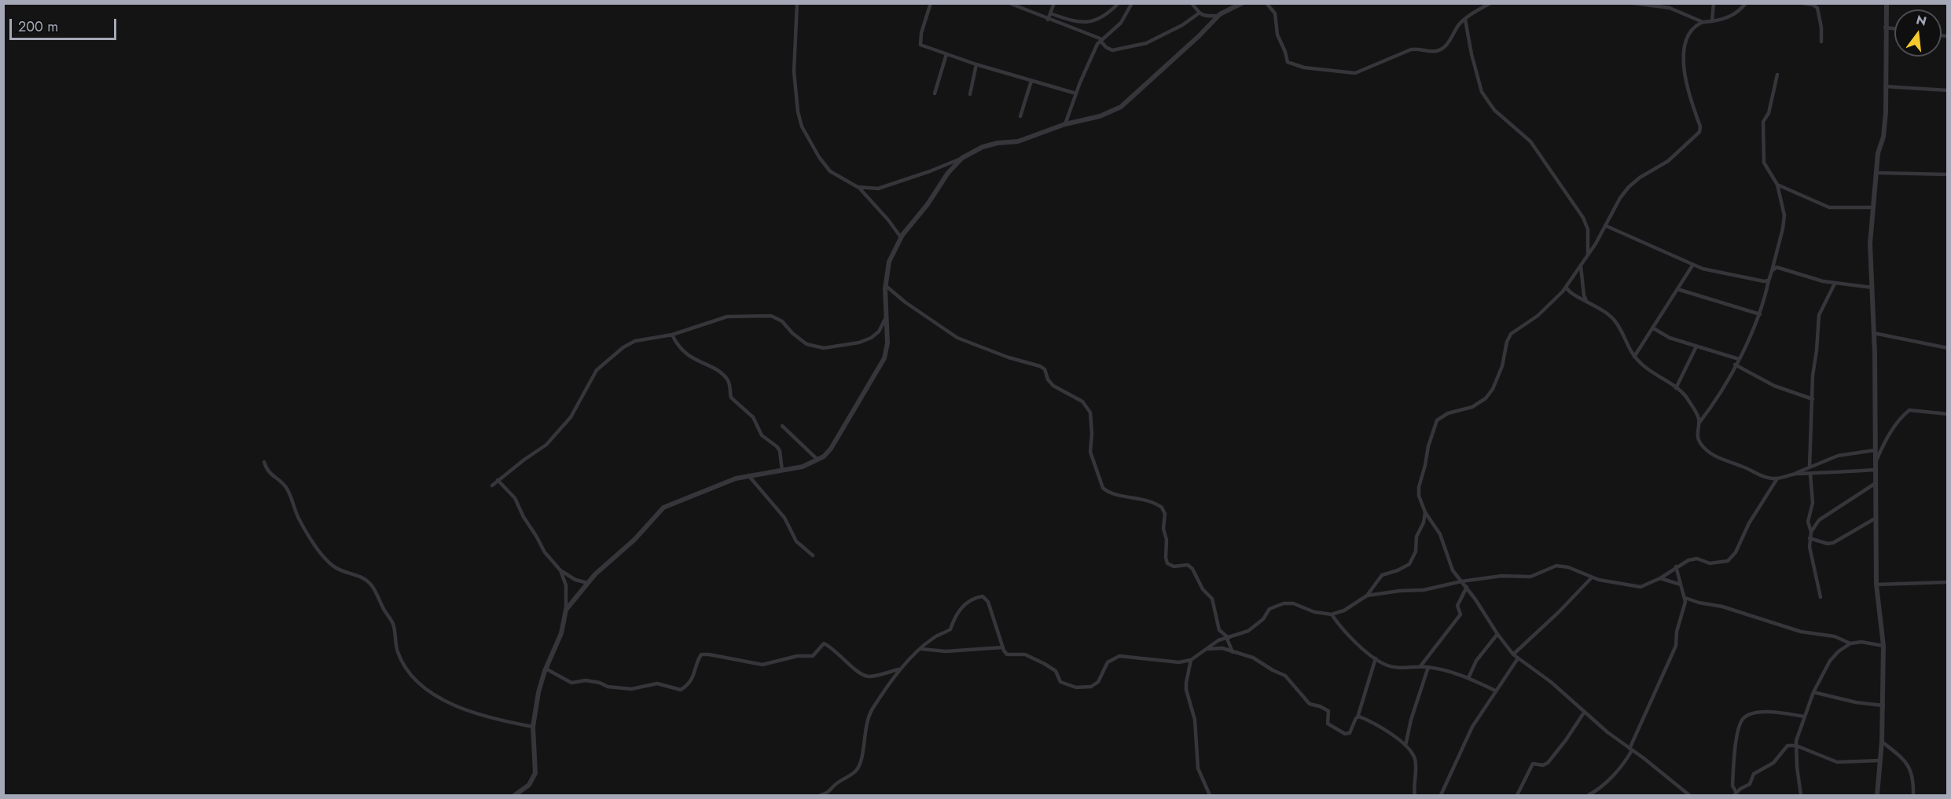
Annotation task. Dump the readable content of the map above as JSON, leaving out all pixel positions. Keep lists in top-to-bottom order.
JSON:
{
  "scale_bar": "200 m",
  "north": "top"
}
